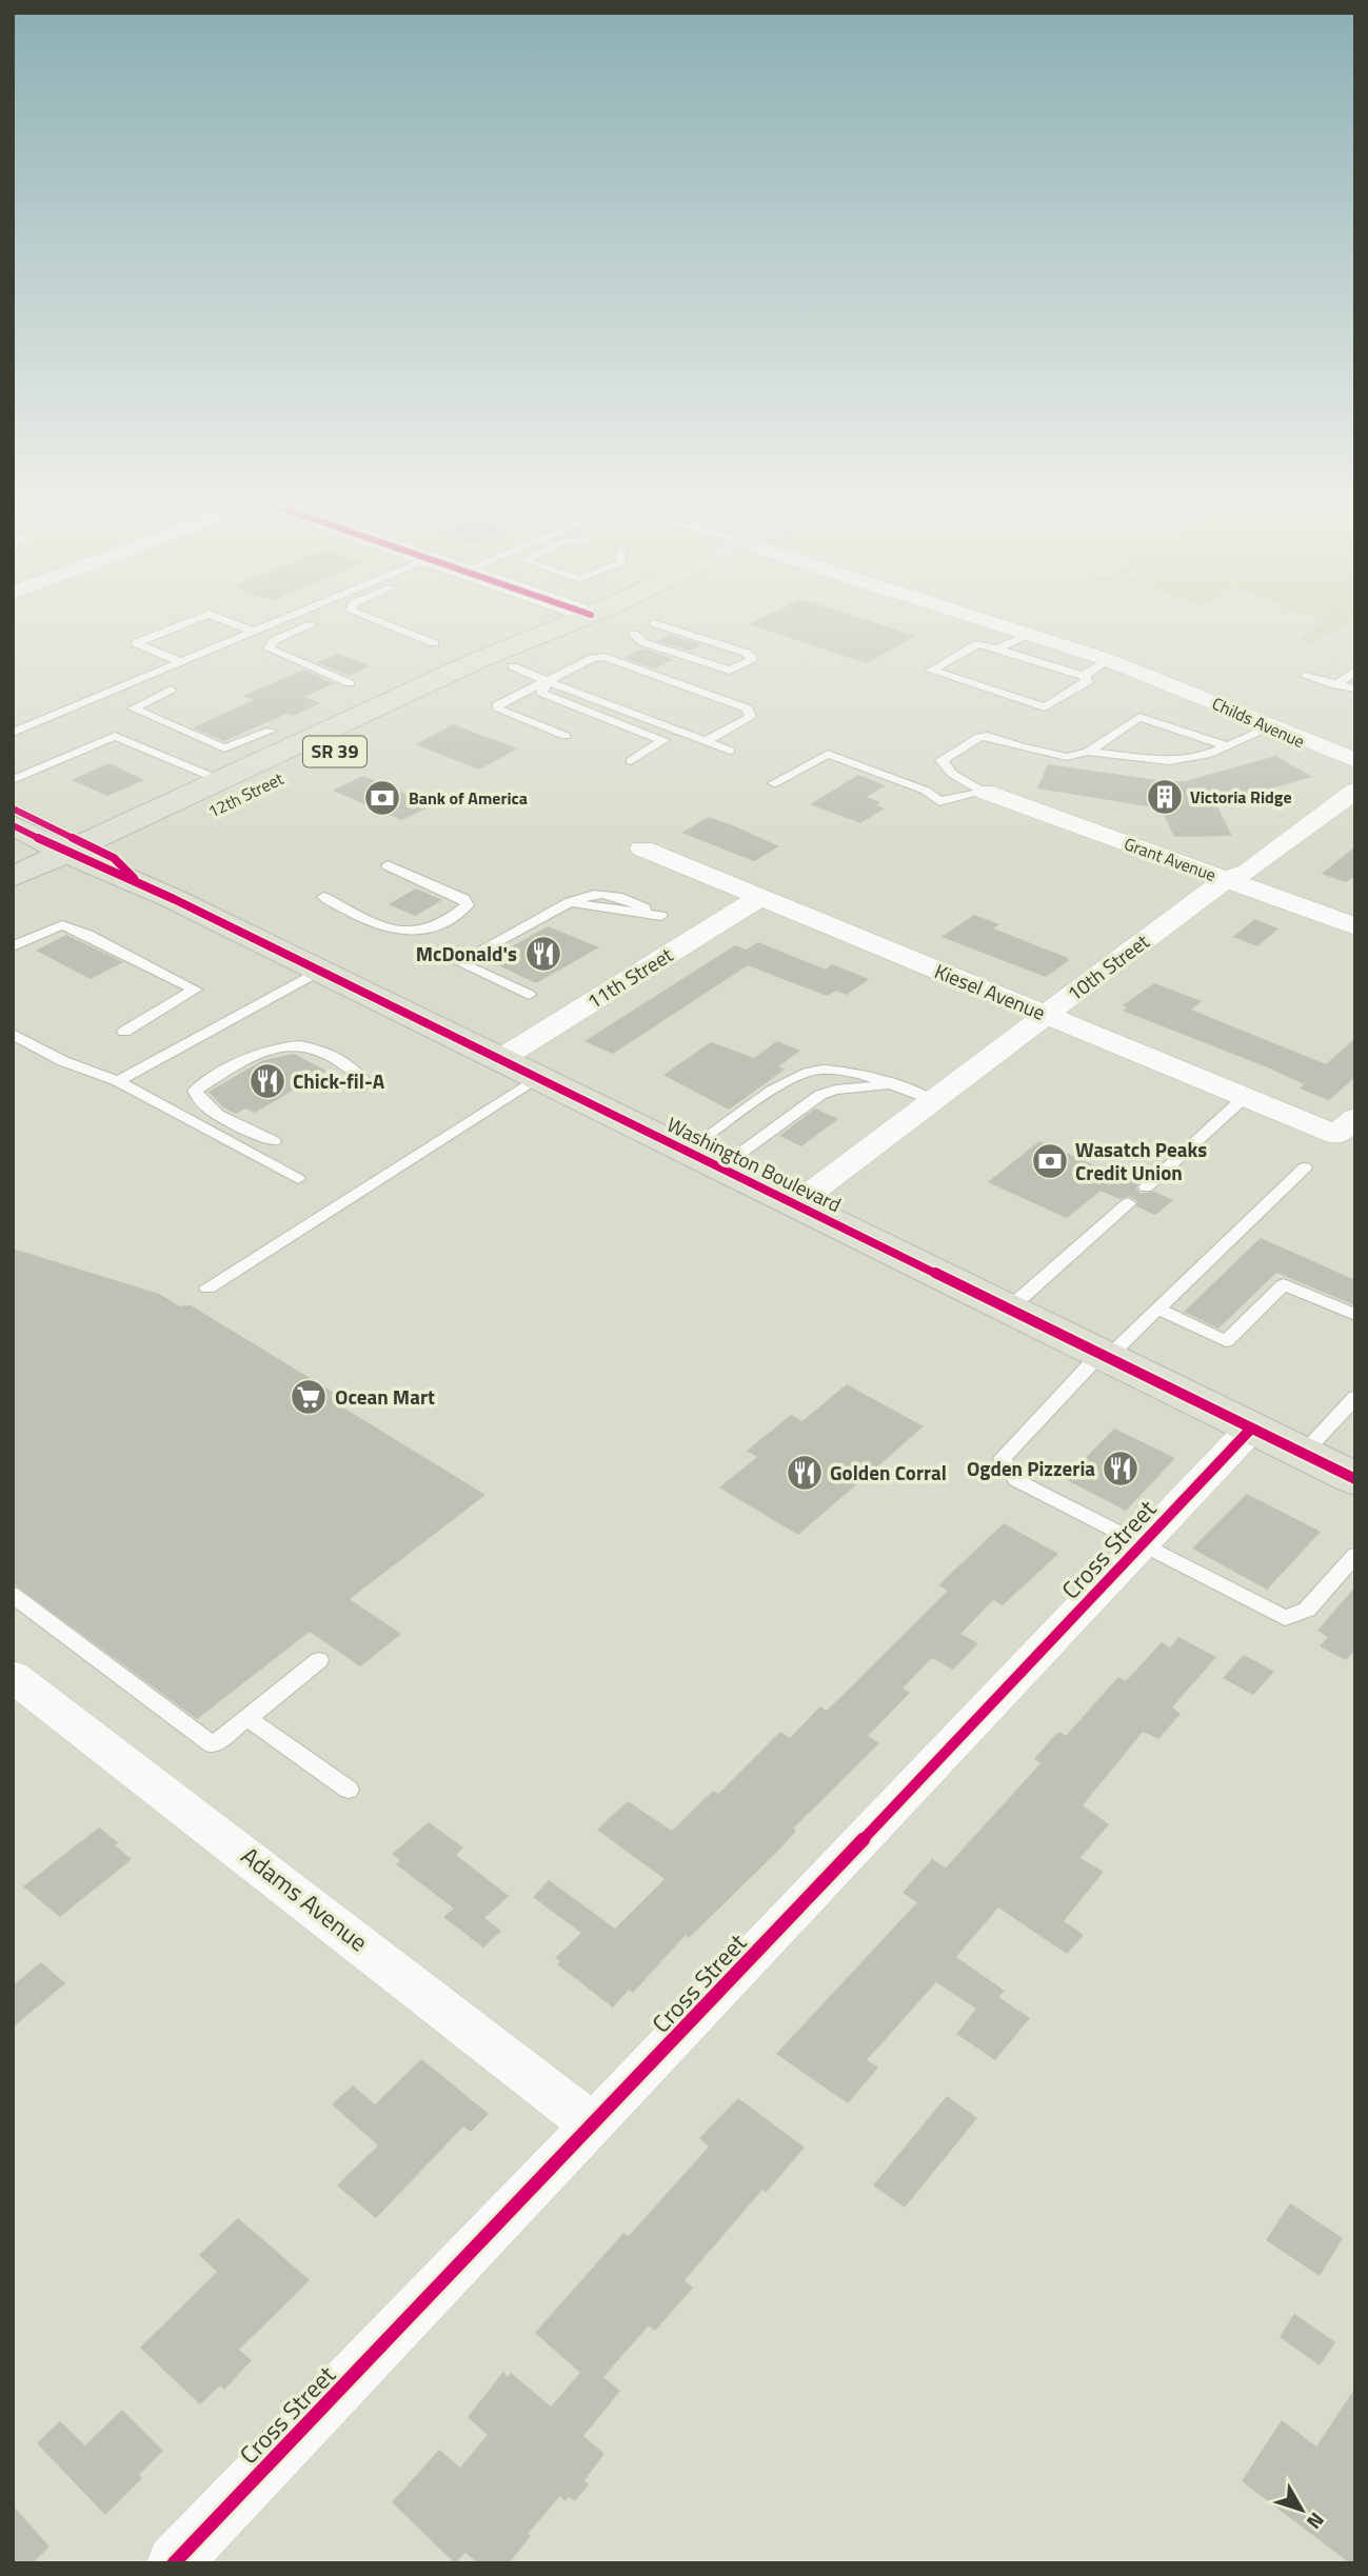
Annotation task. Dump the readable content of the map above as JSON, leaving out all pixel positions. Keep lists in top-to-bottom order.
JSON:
{
  "streets": {
    "main road": ["SR 39", "12th Street", "Washington Boulevard"],
    "street": [
      "Childs Avenue",
      "Grant Avenue",
      "10th Street",
      "11th Street",
      "Kiesel Avenue",
      "Cross Street",
      "Adams Avenue"
    ]
  },
  "crossings": [
    ["12th Street", "Washington Boulevard"],
    ["Grant Avenue", "10th Street"],
    ["10th Street", "Kiesel Avenue"],
    ["10th Street", "Washington Boulevard"],
    ["11th Street", "Kiesel Avenue"],
    ["11th Street", "Washington Boulevard"],
    ["Washington Boulevard", "Cross Street"],
    ["Cross Street", "Adams Avenue"]
  ],
  "places": {
    "building": ["Victoria Ridge"],
    "bank": ["Bank of America", "Wasatch Peaks Credit Union"],
    "restaurant": [
      "McDonald's",
      "Chick-fil-A",
      "Ogden Pizzeria",
      "Golden Corral"
    ],
    "supermarket": ["Ocean Mart"]
  },
  "north": "bottom right"
}
